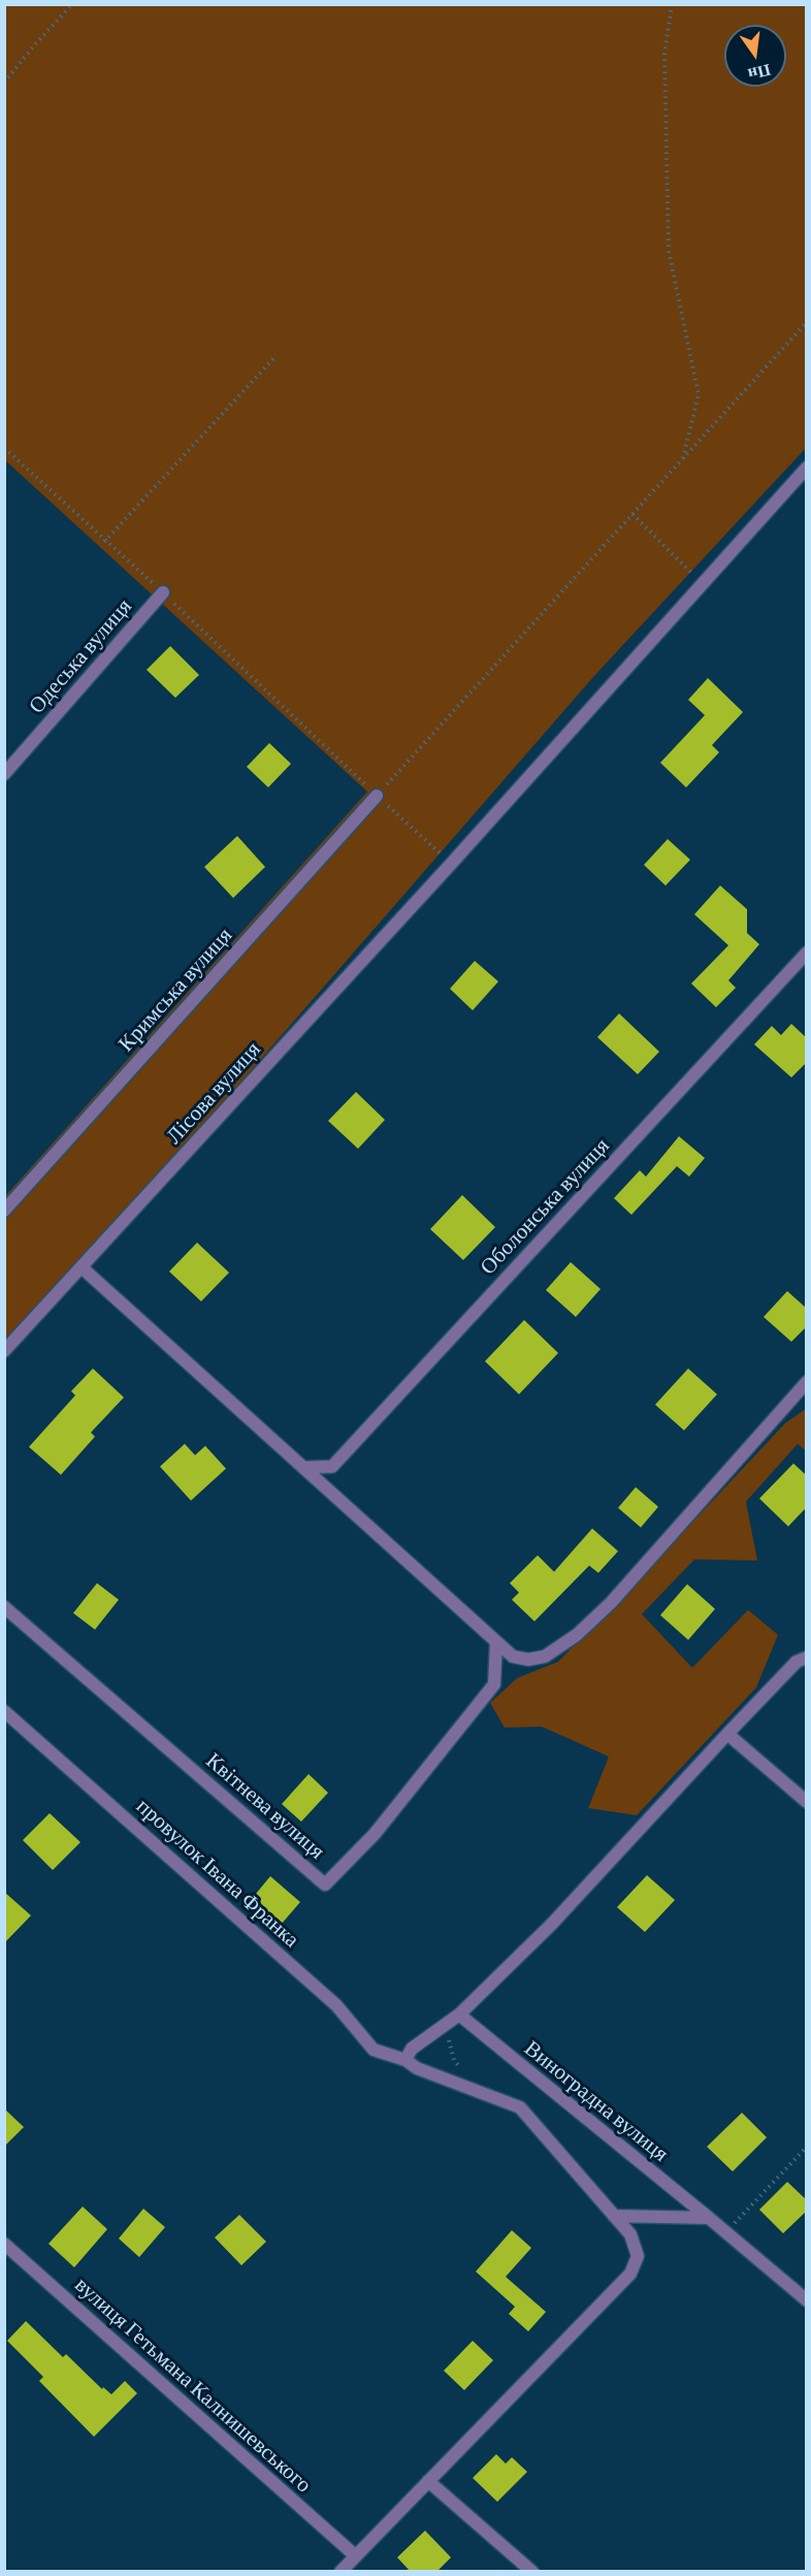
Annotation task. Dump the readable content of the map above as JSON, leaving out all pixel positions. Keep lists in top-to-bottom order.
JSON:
{
  "streets": {
    "street": [
      "Одеська вулиця",
      "Кримська вулиця",
      "Лісова вулиця",
      "Оболонська вулиця",
      "Квітнева вулиця",
      "провулок Івана Франка",
      "Виноградна вулиця",
      "вулиця Гетьмана Калнишевського"
    ]
  },
  "north": "bottom"
}
